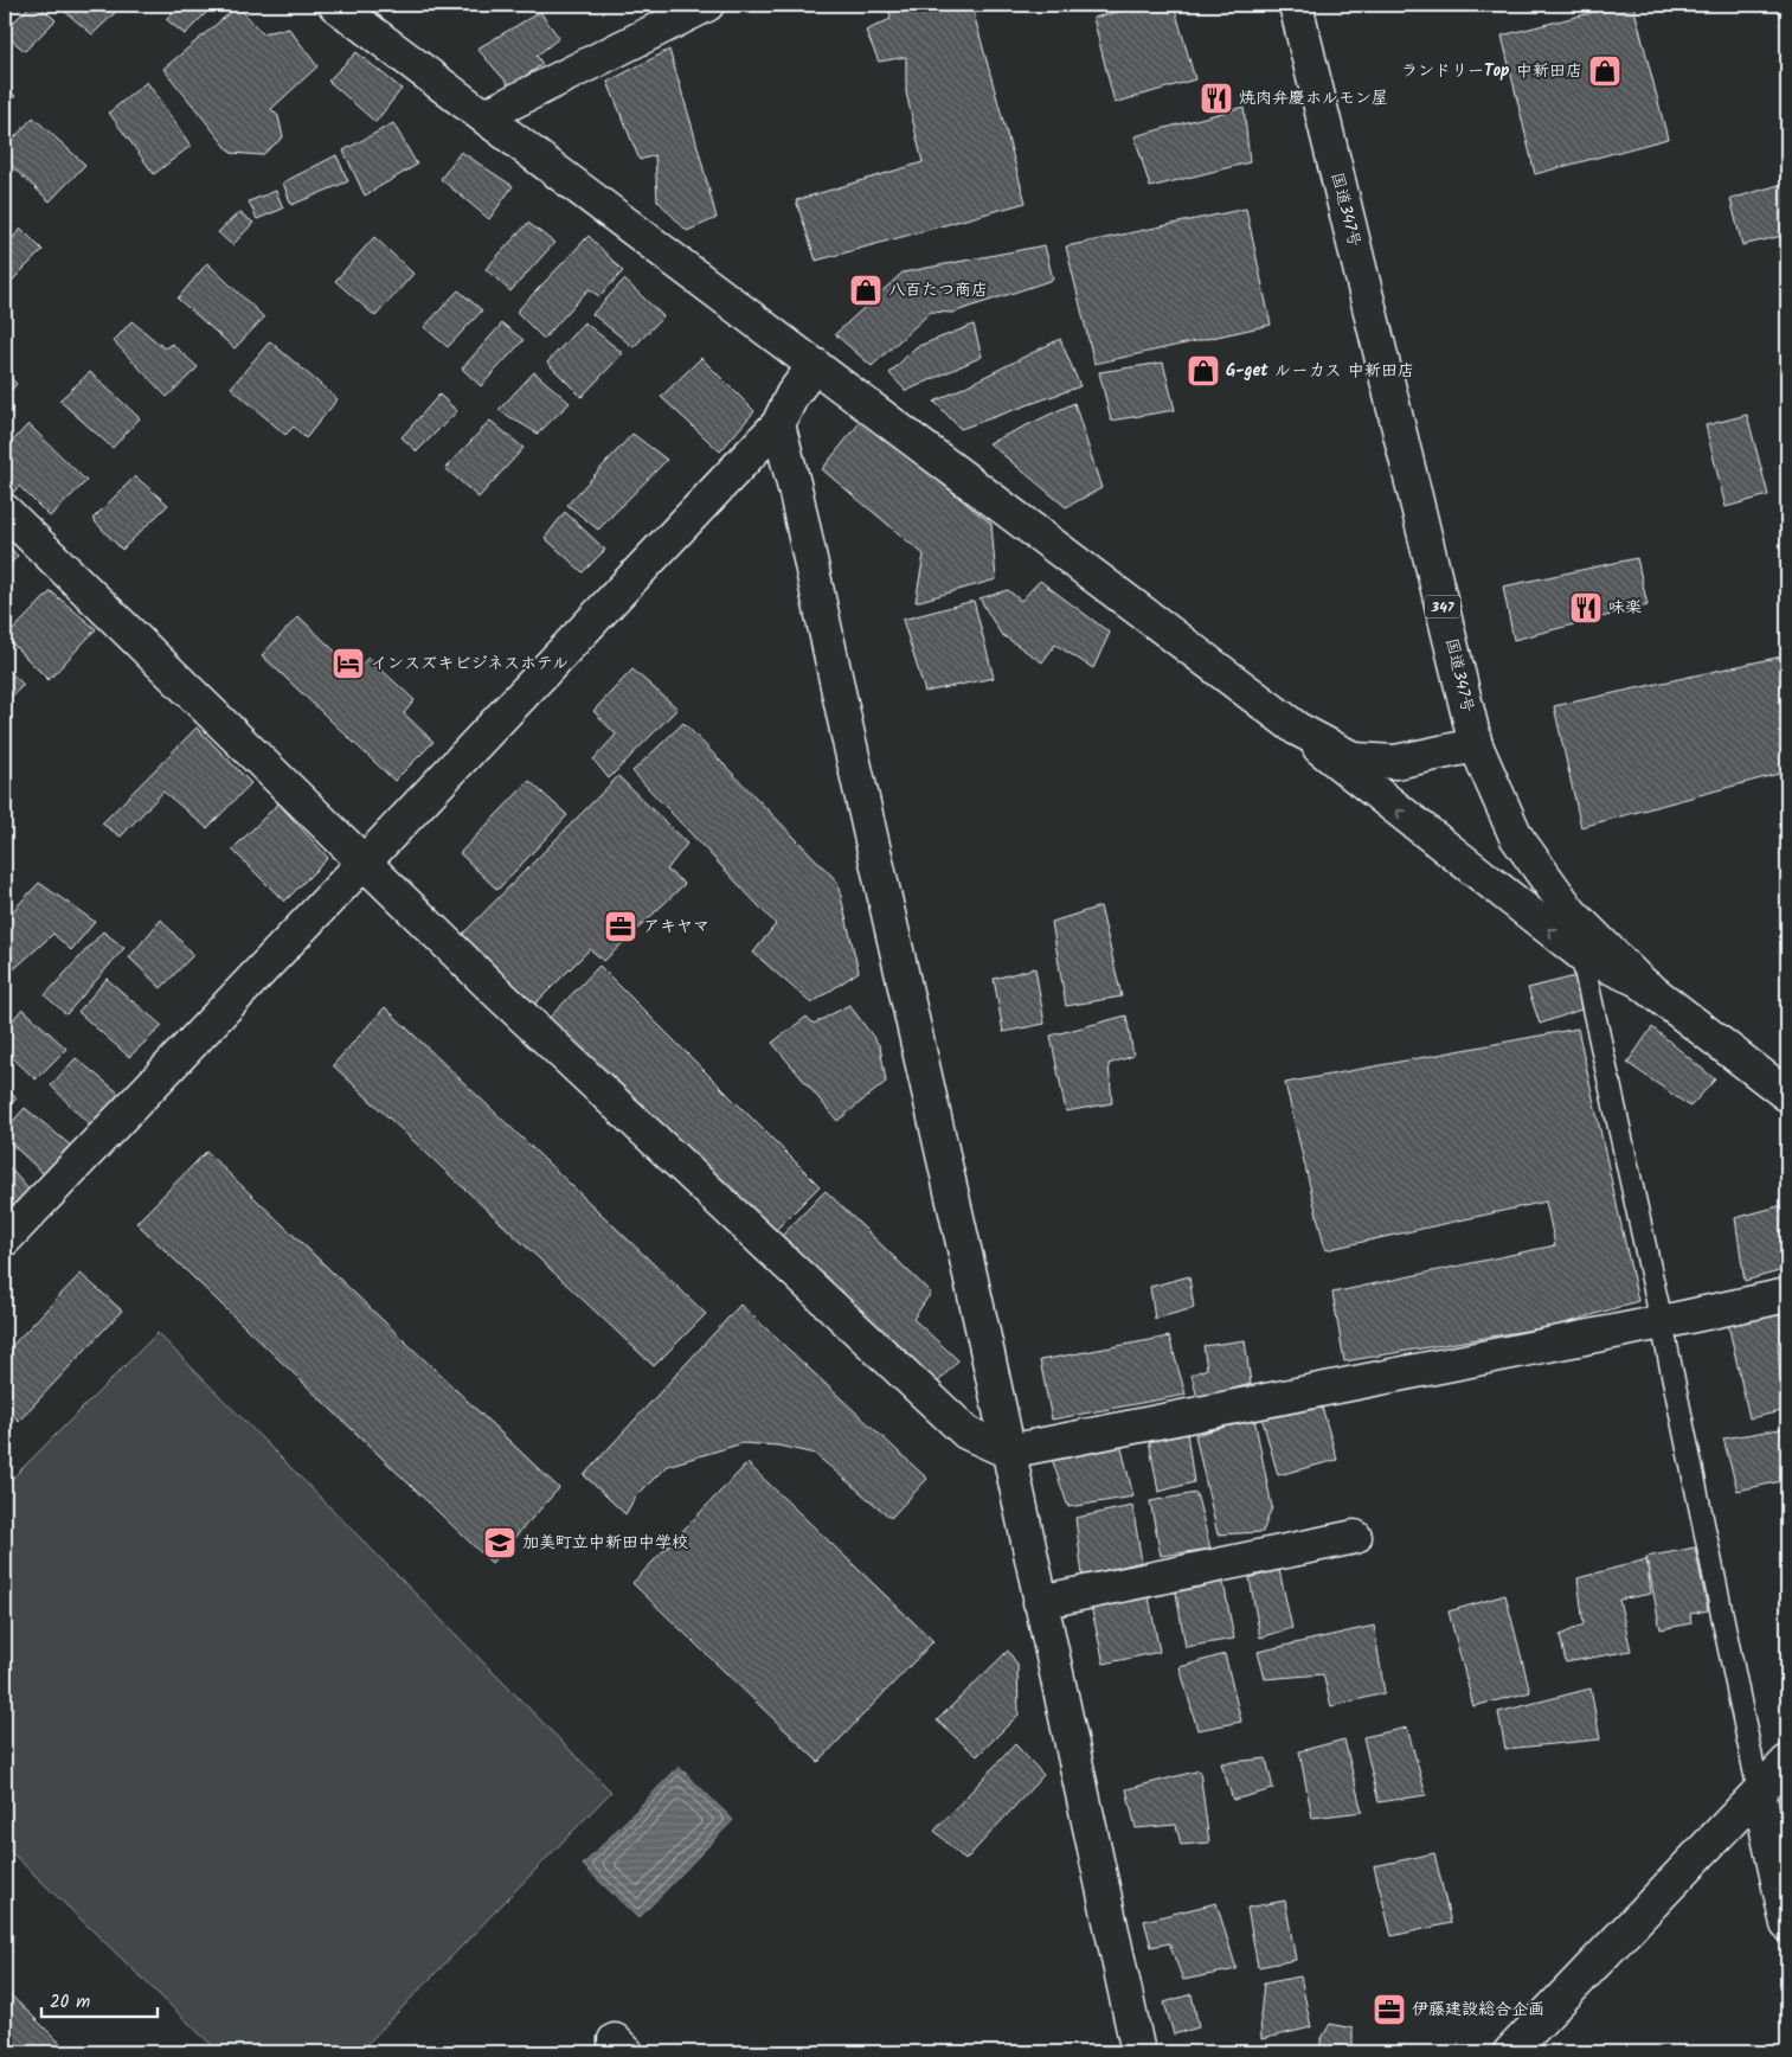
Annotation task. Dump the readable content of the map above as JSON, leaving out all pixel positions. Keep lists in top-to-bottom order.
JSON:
{
  "streets": {
    "main road": ["国道347号", "347"]
  },
  "places": {
    "shop": ["ランドリーTop 中新田店", "八百たつ商店", "G-get ルーカス 中新田店"],
    "restaurant": ["焼肉弁慶ホルモン屋", "味楽"],
    "hotel": ["インスズキビジネスホテル"],
    "office": ["アキヤマ", "伊藤建設総合企画"],
    "school or university": ["加美町立中新田中学校"]
  },
  "scale_bar": "20 m"
}
